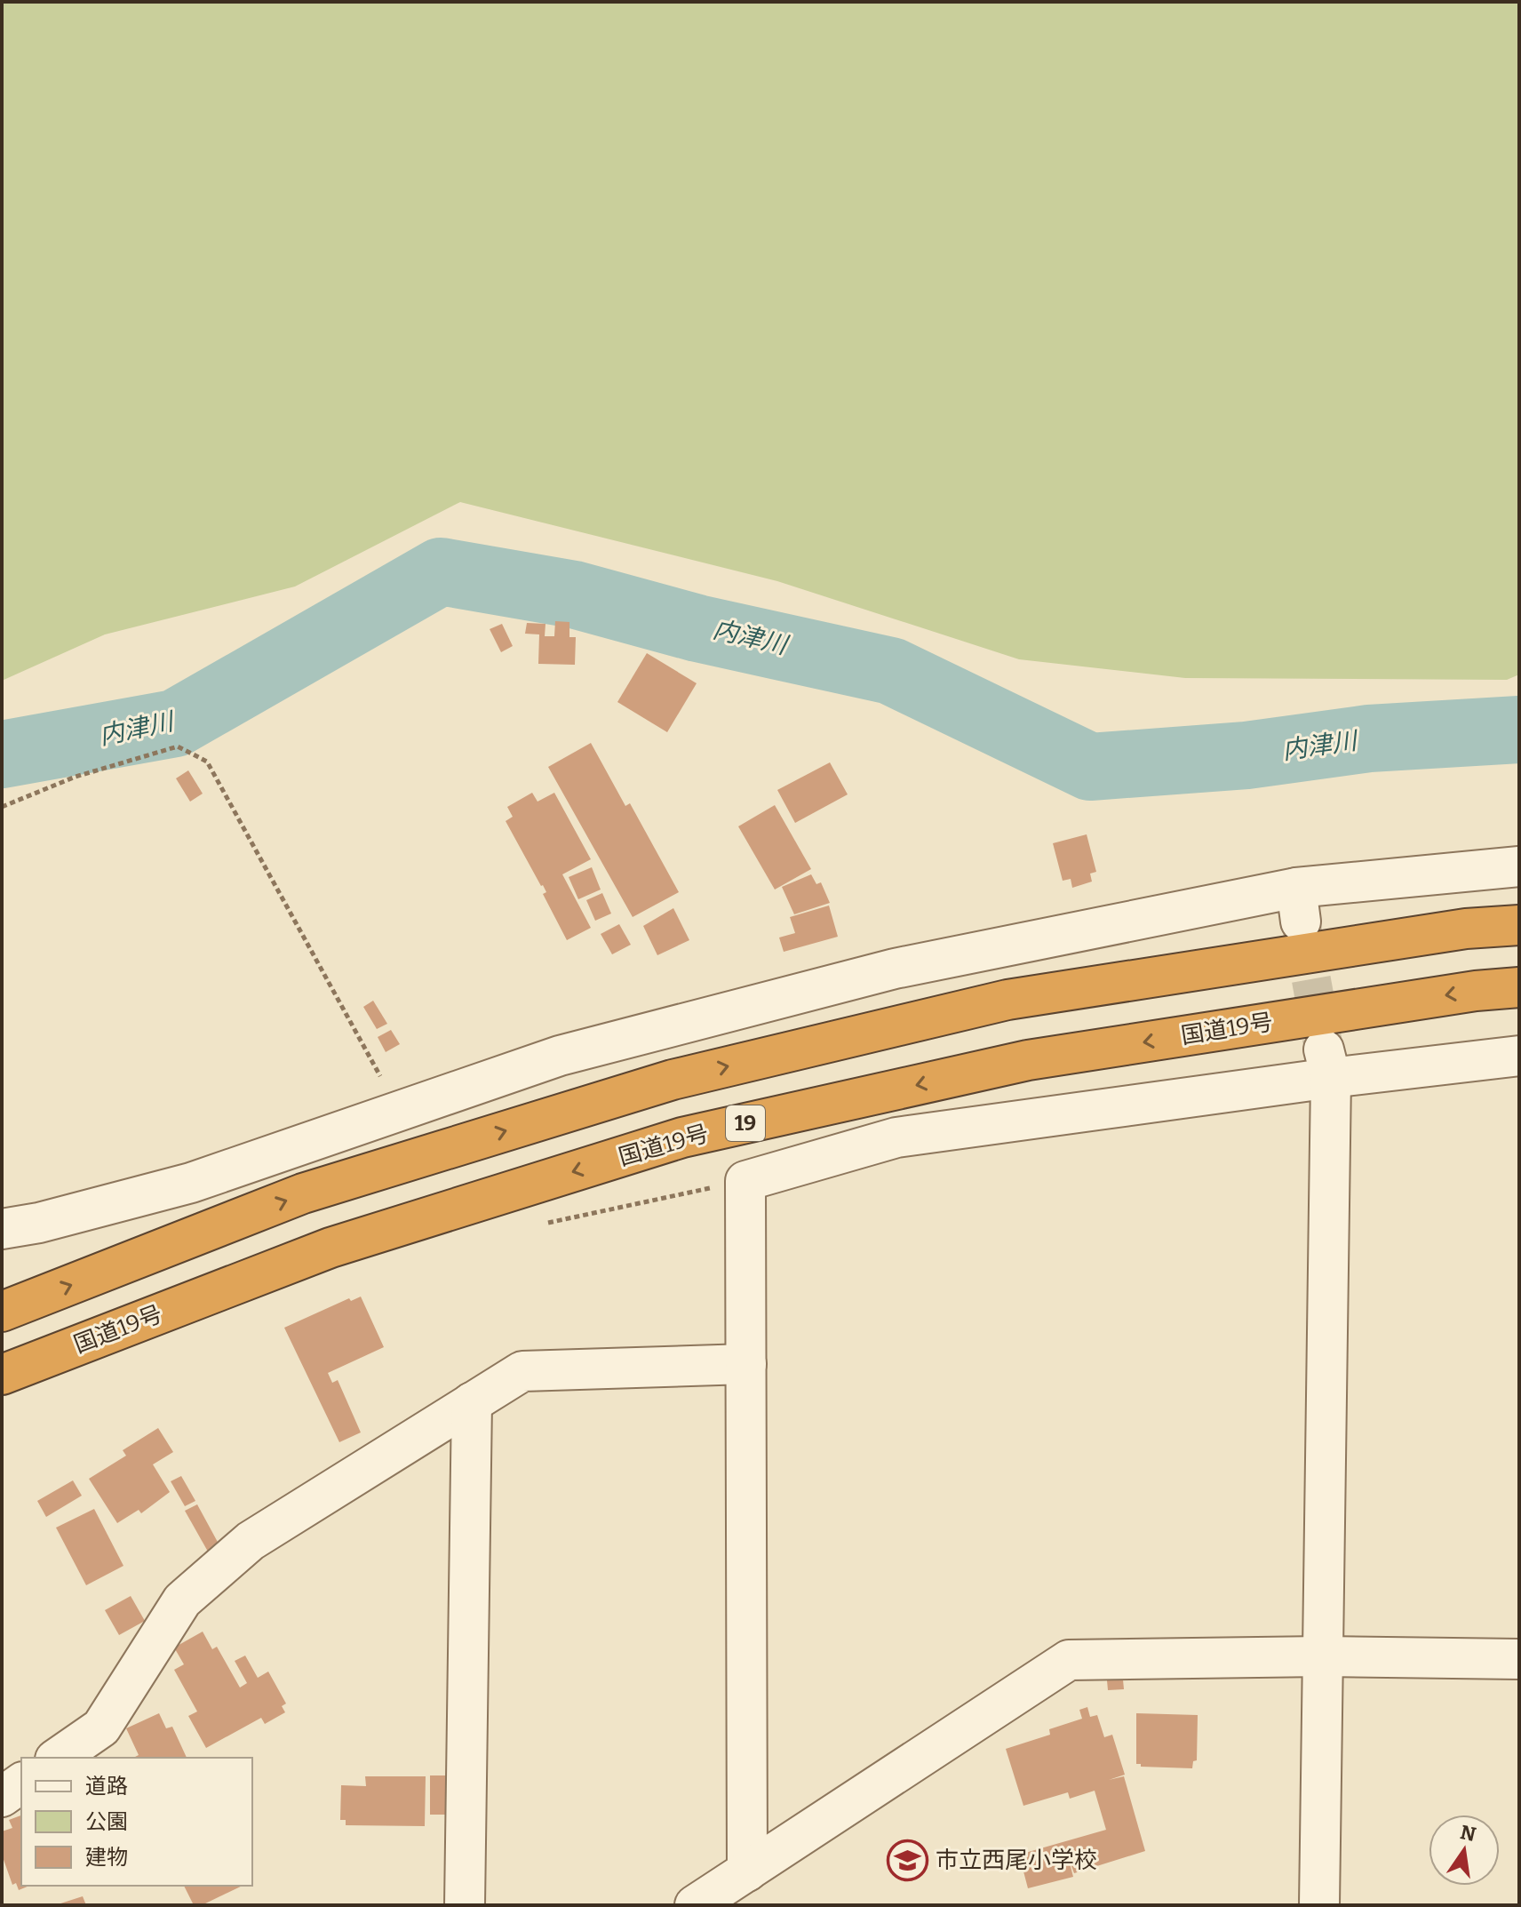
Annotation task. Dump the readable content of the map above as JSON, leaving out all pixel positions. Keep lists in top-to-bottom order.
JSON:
{
  "streets": {
    "highway": ["国道19号", "19"]
  },
  "water": ["内津川"],
  "places": {
    "school or university": ["市立西尾小学校"]
  },
  "legend": ["道路", "公園", "建物"],
  "north": "top"
}
